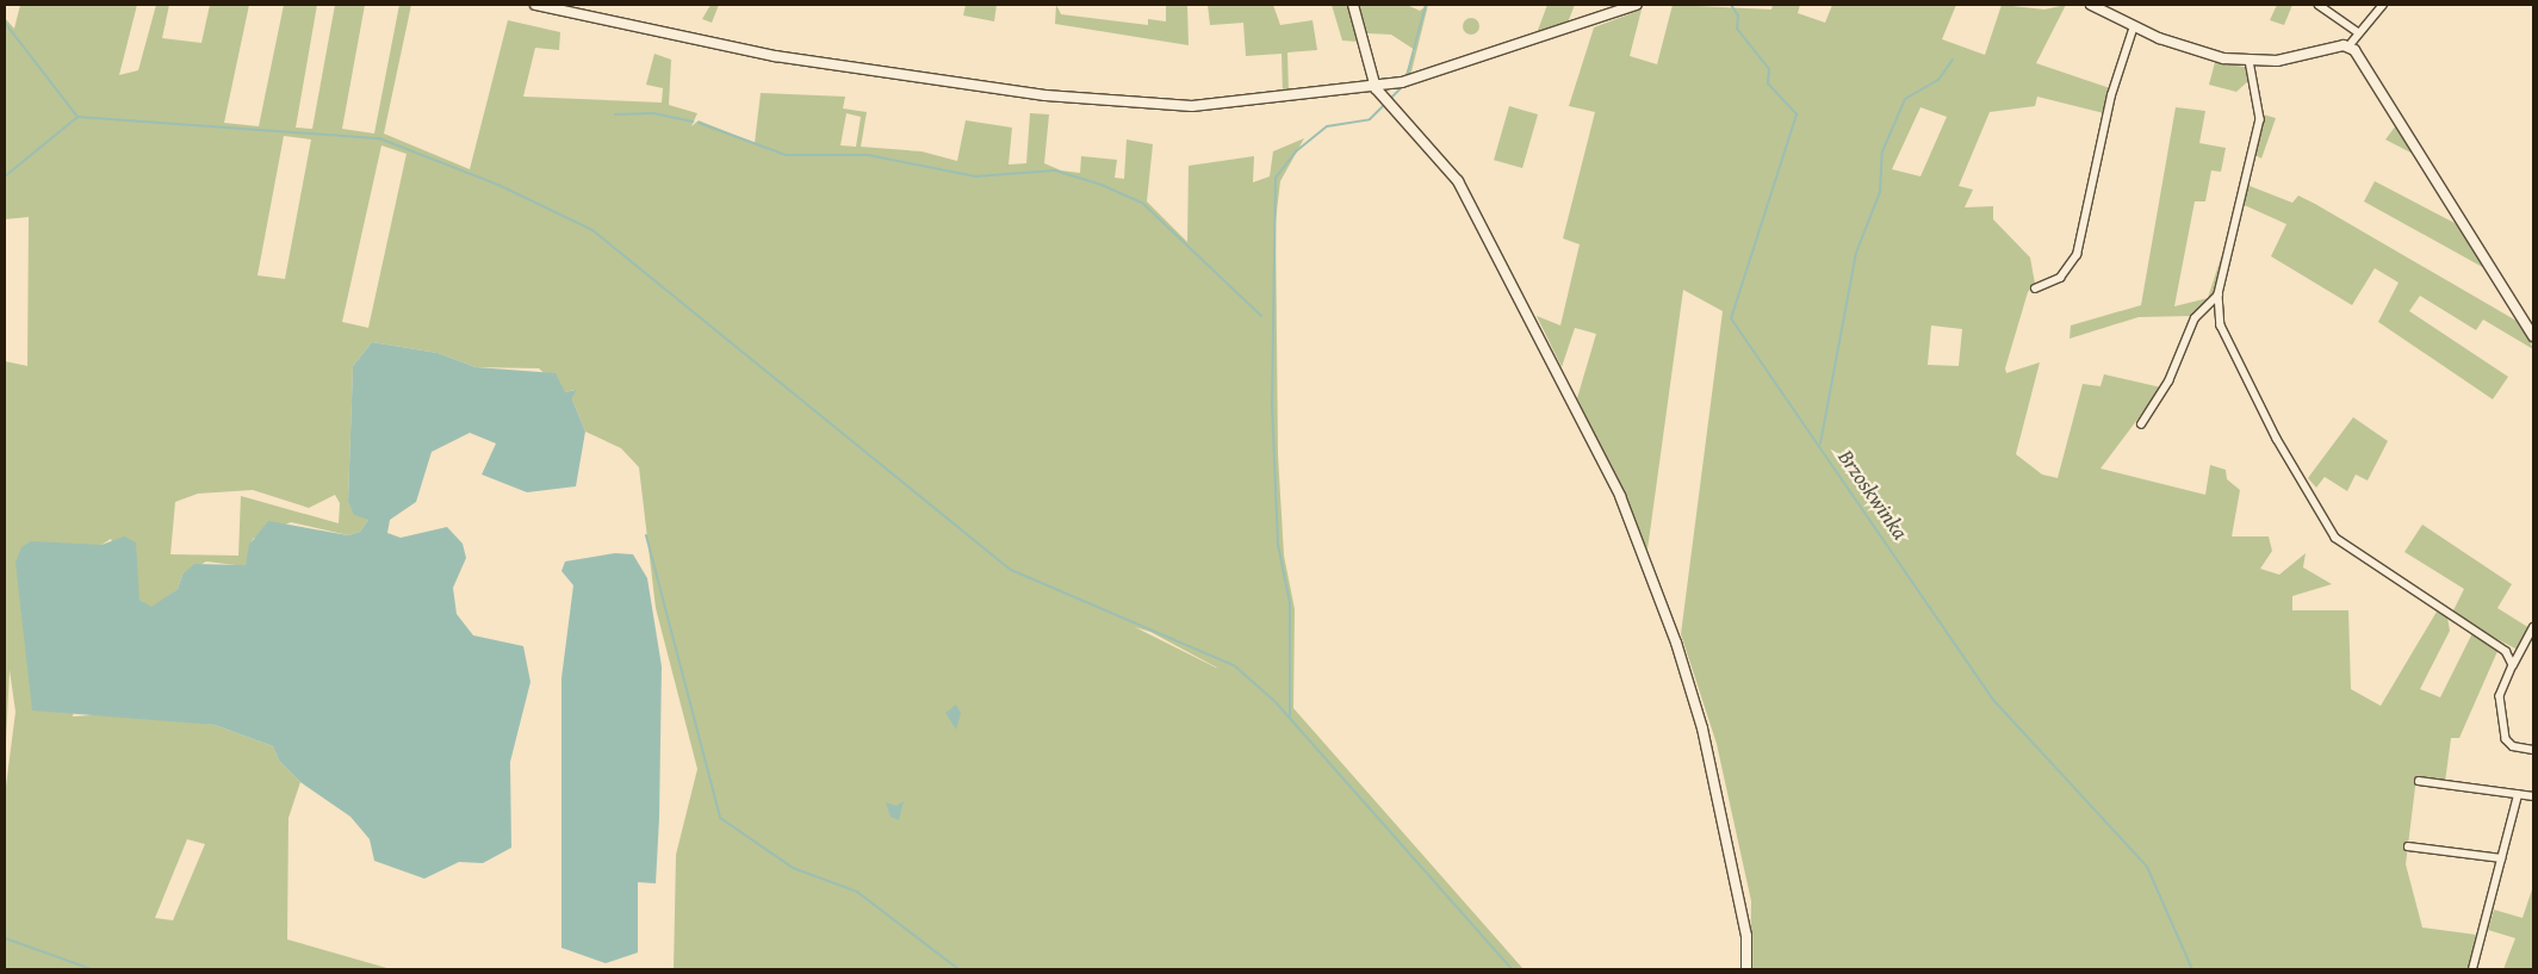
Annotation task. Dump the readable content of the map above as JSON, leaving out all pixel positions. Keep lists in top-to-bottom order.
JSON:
{
  "water": ["Brzoskwinka"]
}
